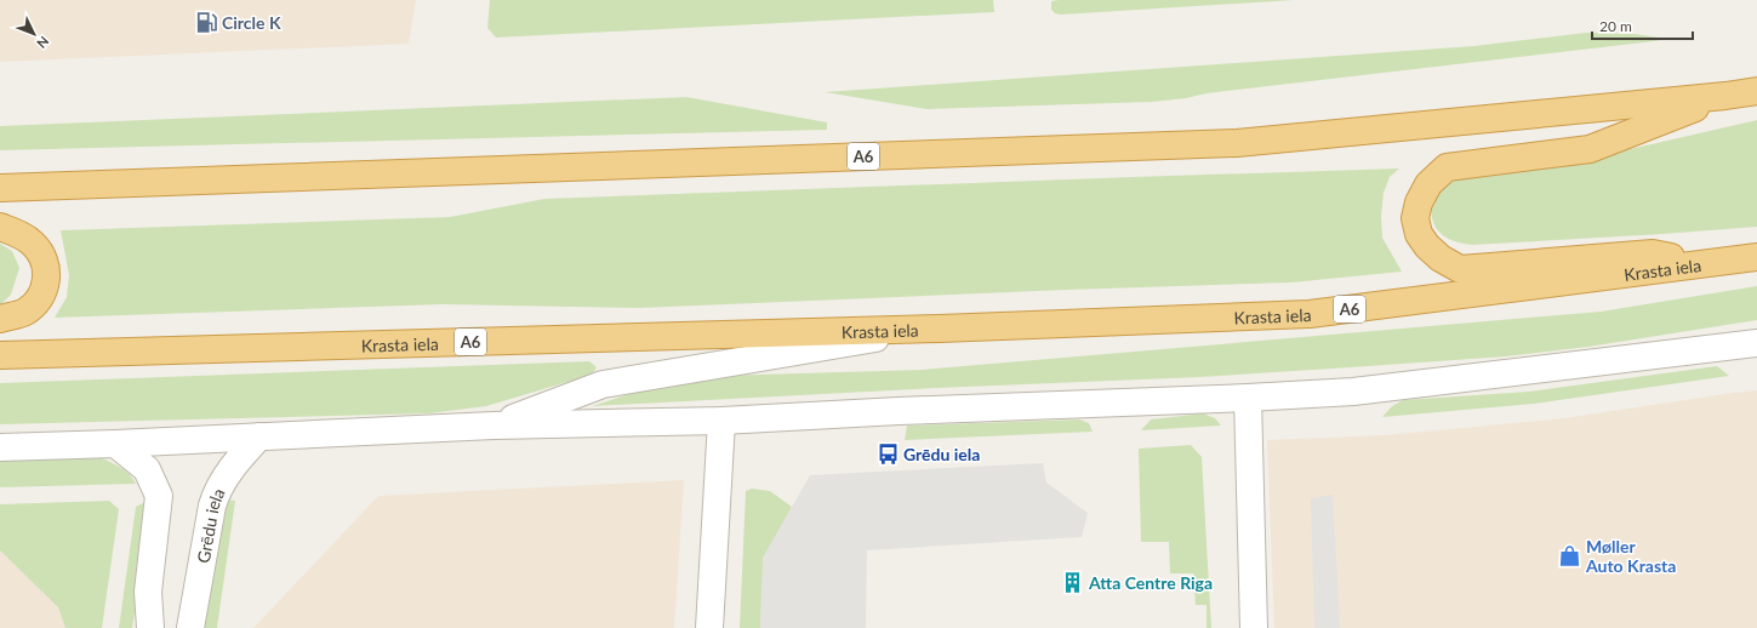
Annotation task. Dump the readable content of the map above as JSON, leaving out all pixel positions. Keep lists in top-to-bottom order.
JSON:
{
  "streets": {
    "highway": ["A6", "Krasta iela"],
    "street": ["Grēdu iela"]
  },
  "places": {
    "fuel station": ["Circle K"],
    "bus stop": ["Grēdu iela"],
    "shop": ["Møller Auto Krasta"],
    "building": ["Atta Centre Riga"]
  },
  "scale_bar": "20 m",
  "north": "bottom right"
}
